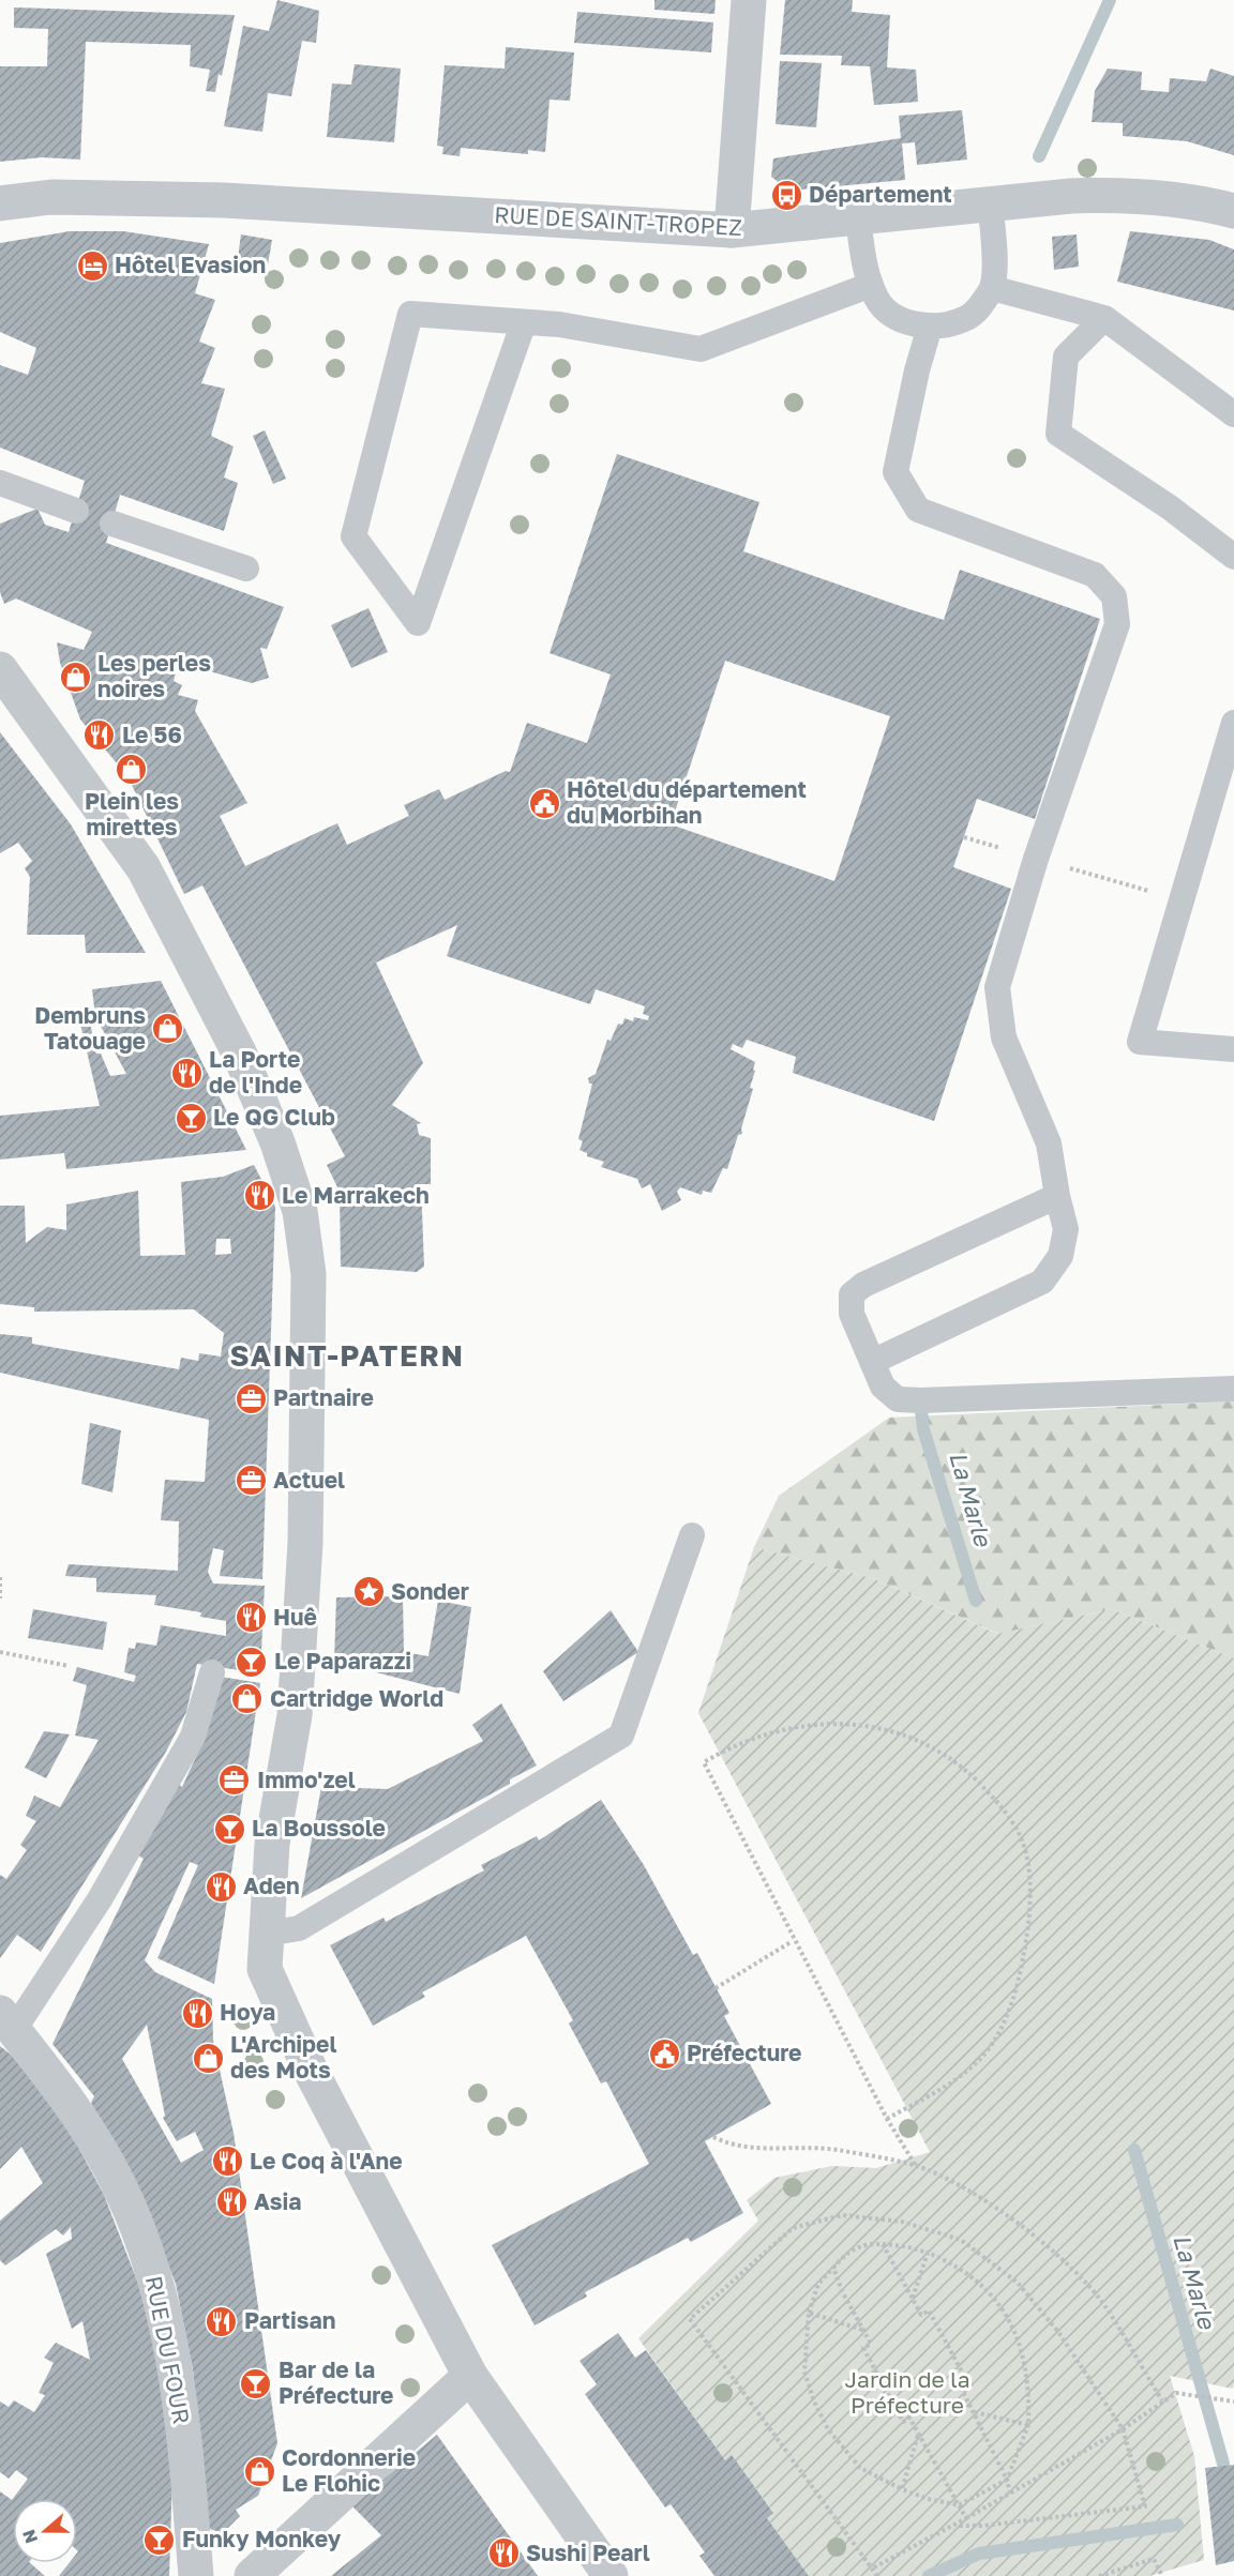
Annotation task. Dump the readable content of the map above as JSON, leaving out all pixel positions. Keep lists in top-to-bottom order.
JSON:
{
  "streets": {
    "street": ["RUE DE SAINT-TROPEZ", "RUE DU FOUR"]
  },
  "districts": ["SAINT-PATERN"],
  "water": ["La Marle"],
  "parks": ["Jardin de la Préfecture"],
  "places": {
    "bus stop": ["Département"],
    "hotel": ["Hôtel Evasion"],
    "shop": [
      "Les perles noires",
      "Plein les mirettes",
      "Dembruns Tatouage",
      "Cartridge World",
      "L'Archipel des Mots",
      "Cordonnerie Le Flohic"
    ],
    "restaurant": [
      "Le 56",
      "La Porte de l'Inde",
      "Le Marrakech",
      "Huê",
      "Aden",
      "Hoya",
      "Le Coq à l'Ane",
      "Asia",
      "Partisan",
      "Sushi Pearl"
    ],
    "public building": ["Hôtel du département du Morbihan", "Préfecture"],
    "bar": [
      "Le QG Club",
      "Le Paparazzi",
      "La Boussole",
      "Bar de la Préfecture",
      "Funky Monkey"
    ],
    "office": ["Partnaire", "Actuel", "Immo'zel"],
    "place": ["Sonder"]
  },
  "north": "left"
}
